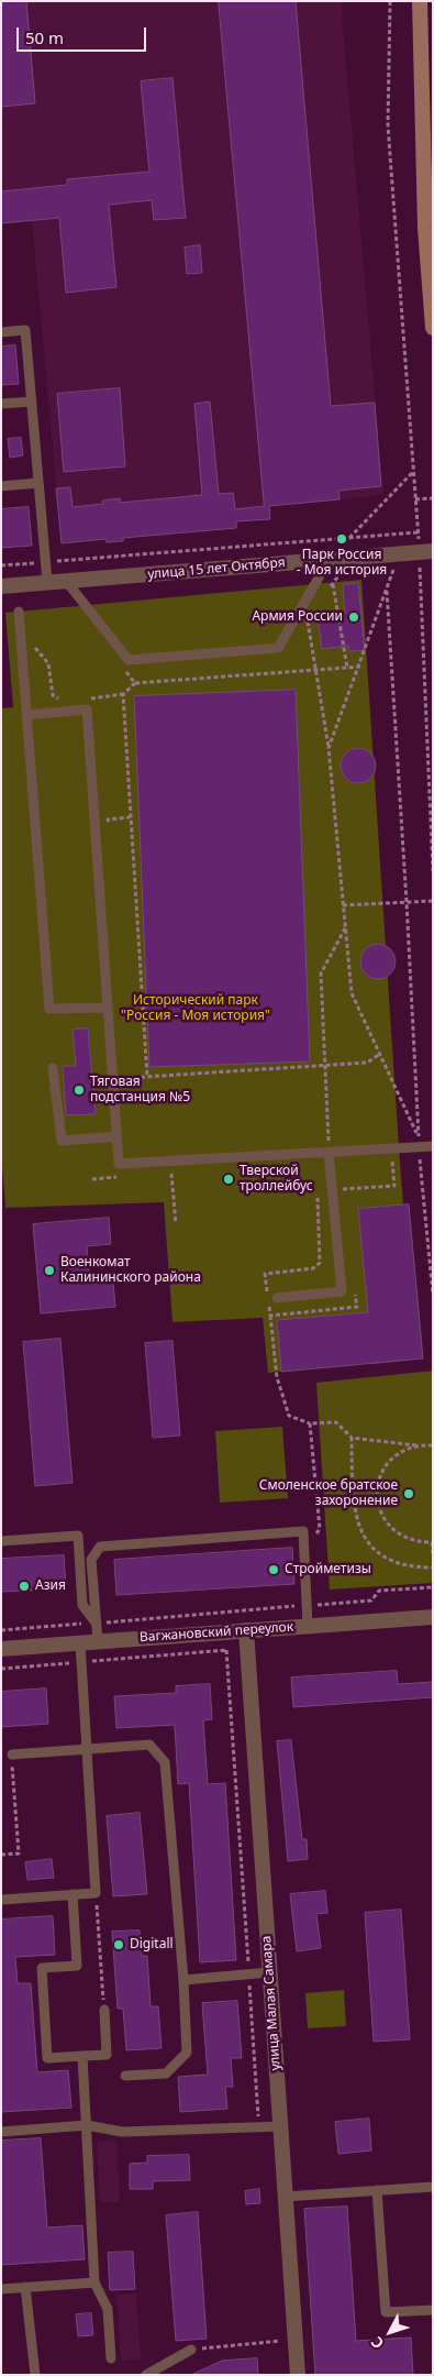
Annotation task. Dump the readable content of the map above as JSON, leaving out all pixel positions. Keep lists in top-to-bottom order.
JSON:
{
  "streets": {
    "street": ["улица 15 лет Октября", "Вагжановский переулок", "улица Малая Самара"]
  },
  "crossings": [
    ["Вагжановский переулок", "улица Малая Самара"]
  ],
  "parks": ["Исторический парк \"Россия - Моя история\""],
  "places": [
    "Парк Россия - Моя история",
    "Армия России",
    "Тяговая подстанция №5",
    "Тверской троллейбус",
    "Военкомат Калининского района",
    "Смоленское братское захоронение",
    "Стройметизы",
    "Азия",
    "Digitall"
  ],
  "scale_bar": "50 m",
  "north": "bottom left"
}
